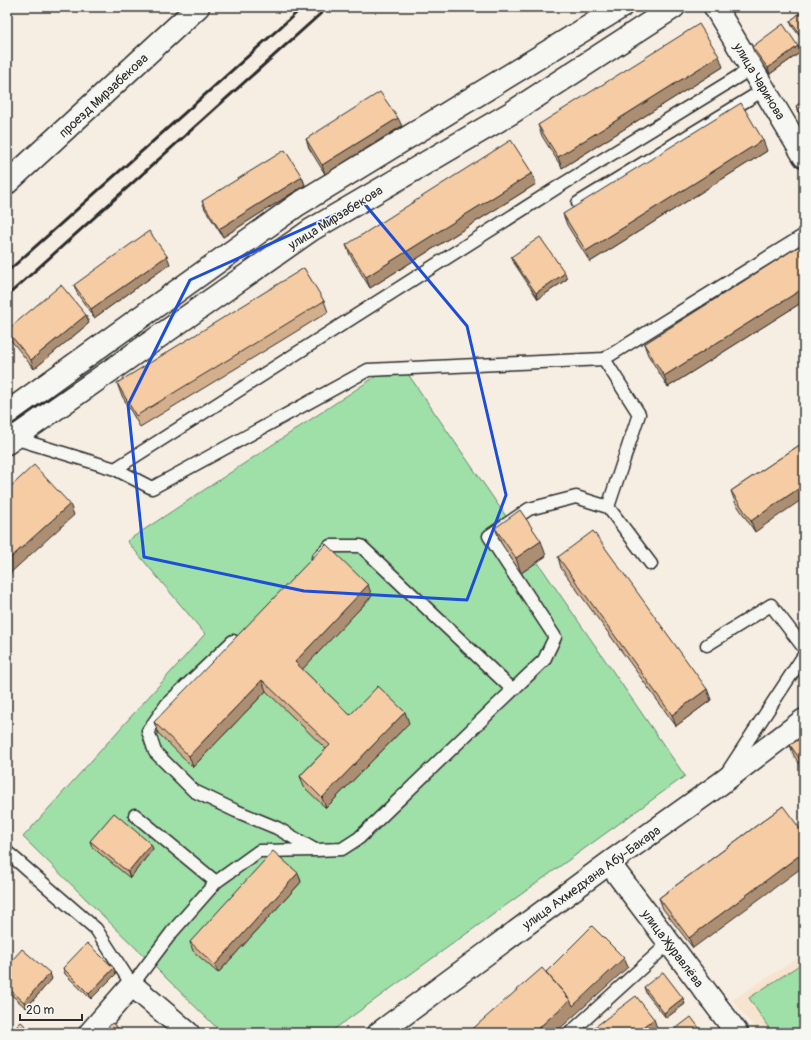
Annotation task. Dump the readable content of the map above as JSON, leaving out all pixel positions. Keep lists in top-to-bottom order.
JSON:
{
  "streets": {
    "main road": [
      "улица Чаринова",
      "проезд Мирзабекова",
      "улица Мирзабекова",
      "улица Ахмедхана Абу-Бакара",
      "улица Журавлёва"
    ]
  },
  "crossings": [
    ["улица Ахмедхана Абу-Бакара", "улица Журавлёва"]
  ],
  "scale_bar": "20 m"
}
